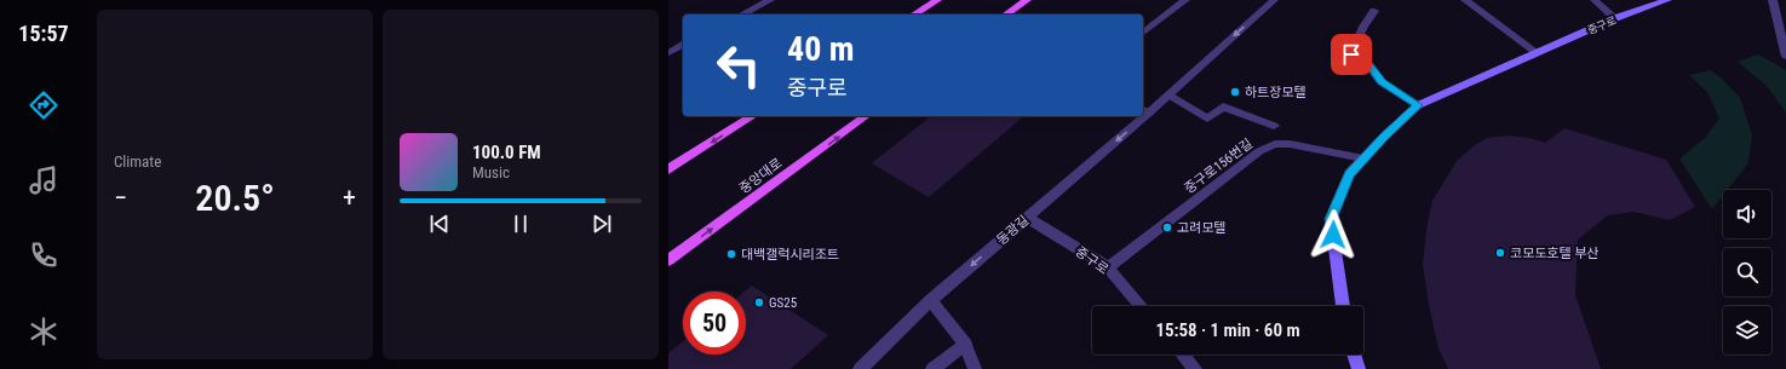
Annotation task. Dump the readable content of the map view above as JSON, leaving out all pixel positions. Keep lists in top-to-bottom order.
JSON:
{
  "streets": {
    "main road": ["중구로", "중앙대로"],
    "street": ["중구로156번길", "동광길"]
  },
  "crossings": [
    ["중구로", "중구로156번길"],
    ["중구로", "동광길"]
  ],
  "one_way": ["동광길"],
  "places": [
    "하트장모텔",
    "고려모텔",
    "코모도호텔 부산",
    "대백갤럭시리조트",
    "GS25"
  ],
  "page": {
    "tabs": "15:57",
    "tile": "Climate",
    "turn": ["40 m", "중구로"],
    "song": ["100.0 FM", "Music"],
    "heat": ["−", "20.5°", "+"],
    "limit": "50",
    "trip": "15:58 · 1 min · 60 m"
  }
}
